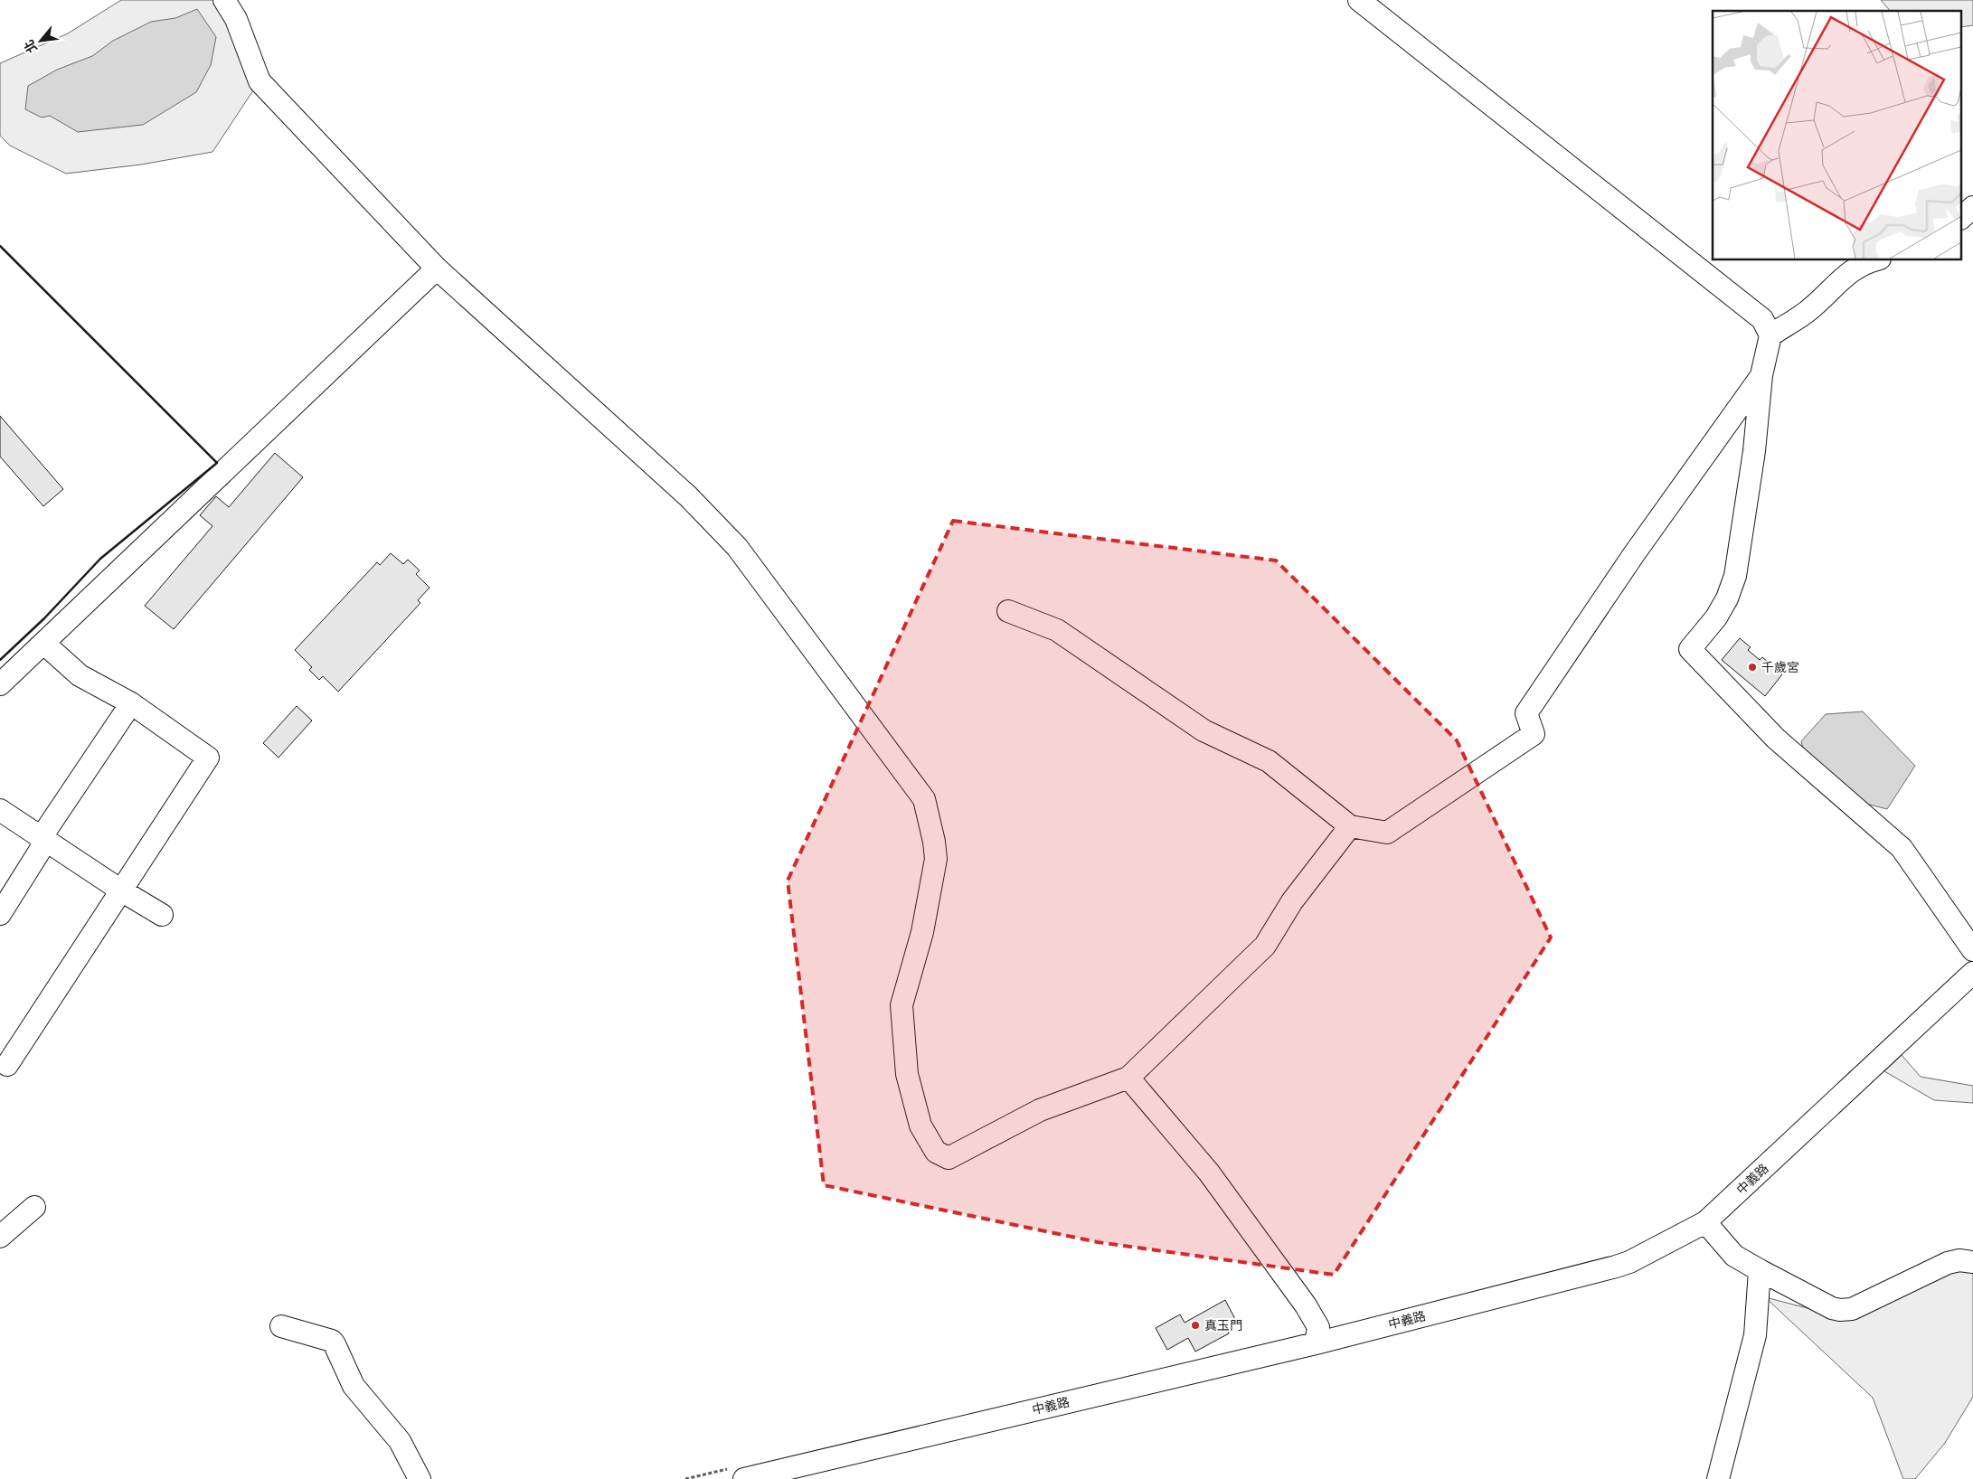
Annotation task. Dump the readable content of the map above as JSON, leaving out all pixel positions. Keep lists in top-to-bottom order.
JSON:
{
  "streets": {
    "street": ["中義路"]
  },
  "places": ["千歲宮", "真玉門"],
  "north": "bottom left"
}
